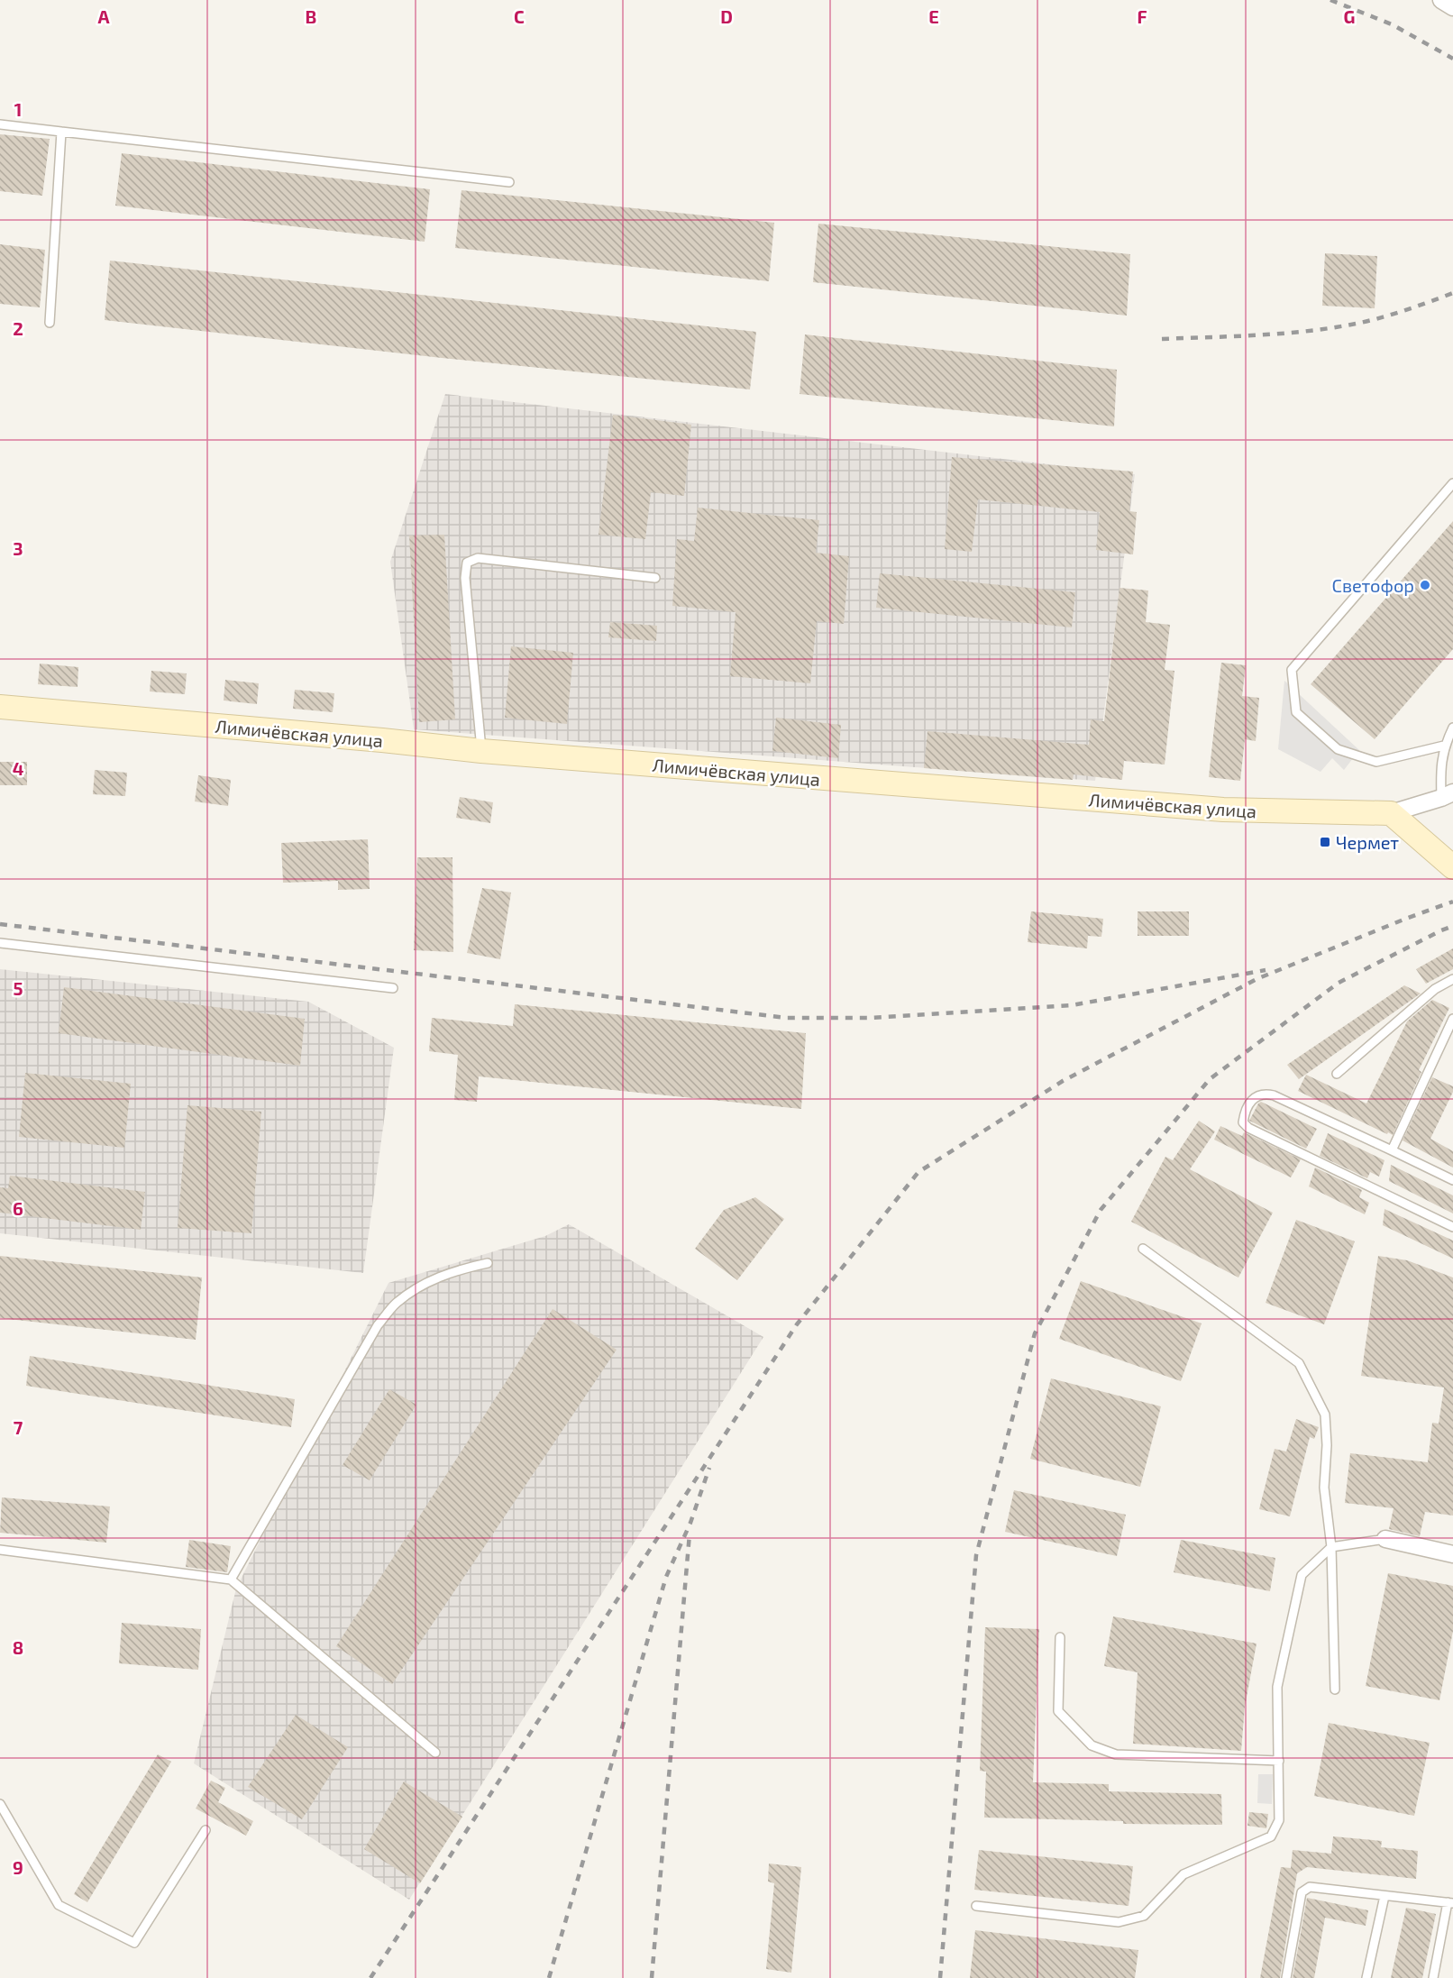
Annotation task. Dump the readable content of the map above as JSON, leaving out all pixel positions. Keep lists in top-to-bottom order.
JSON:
{
  "streets": {
    "main road": ["Лимичёвская улица"]
  },
  "places": {
    "other": ["Светофор"],
    "transit": ["Чермет"]
  },
  "grid": {
    "columns": [
      "A",
      "B",
      "C",
      "D",
      "E",
      "F",
      "G"
    ],
    "rows": [
      "1",
      "2",
      "3",
      "4",
      "5",
      "6",
      "7",
      "8",
      "9"
    ]
  }
}
